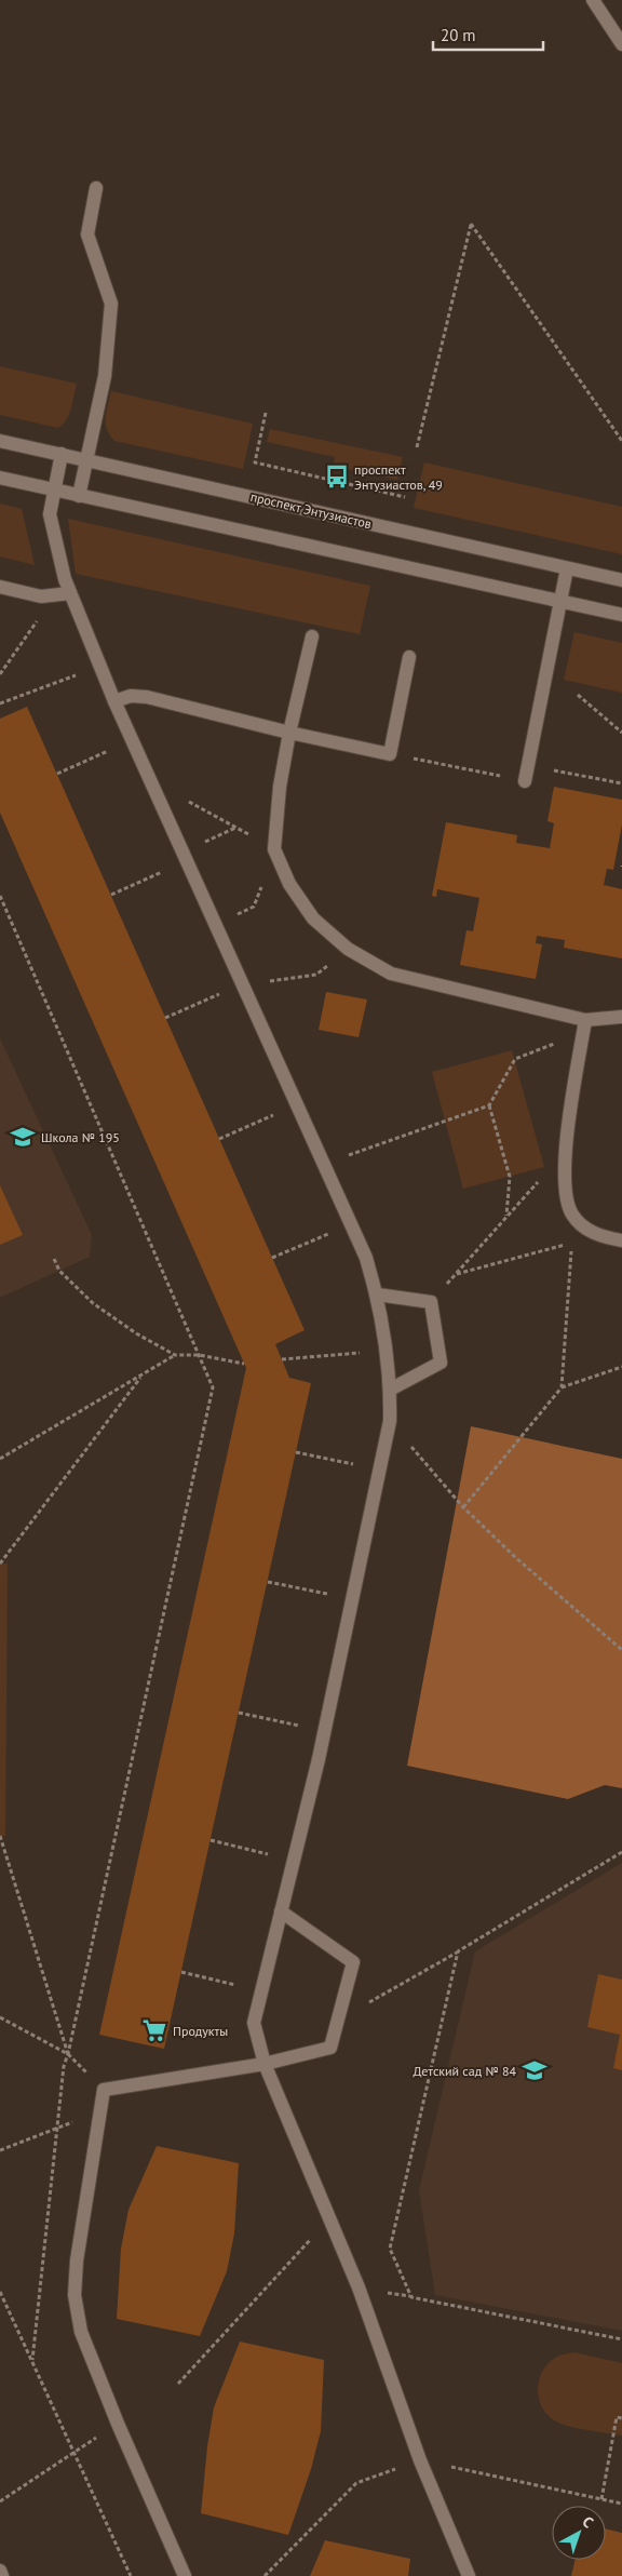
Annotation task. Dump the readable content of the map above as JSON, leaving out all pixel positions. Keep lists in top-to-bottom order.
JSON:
{
  "streets": {
    "street": ["проспект Энтузиастов"]
  },
  "places": {
    "bus stop": ["проспект Энтузиастов, 49"],
    "school or university": ["Школа № 195", "Детский сад № 84"],
    "supermarket": ["Продукты"]
  },
  "scale_bar": "20 m",
  "north": "top right"
}
